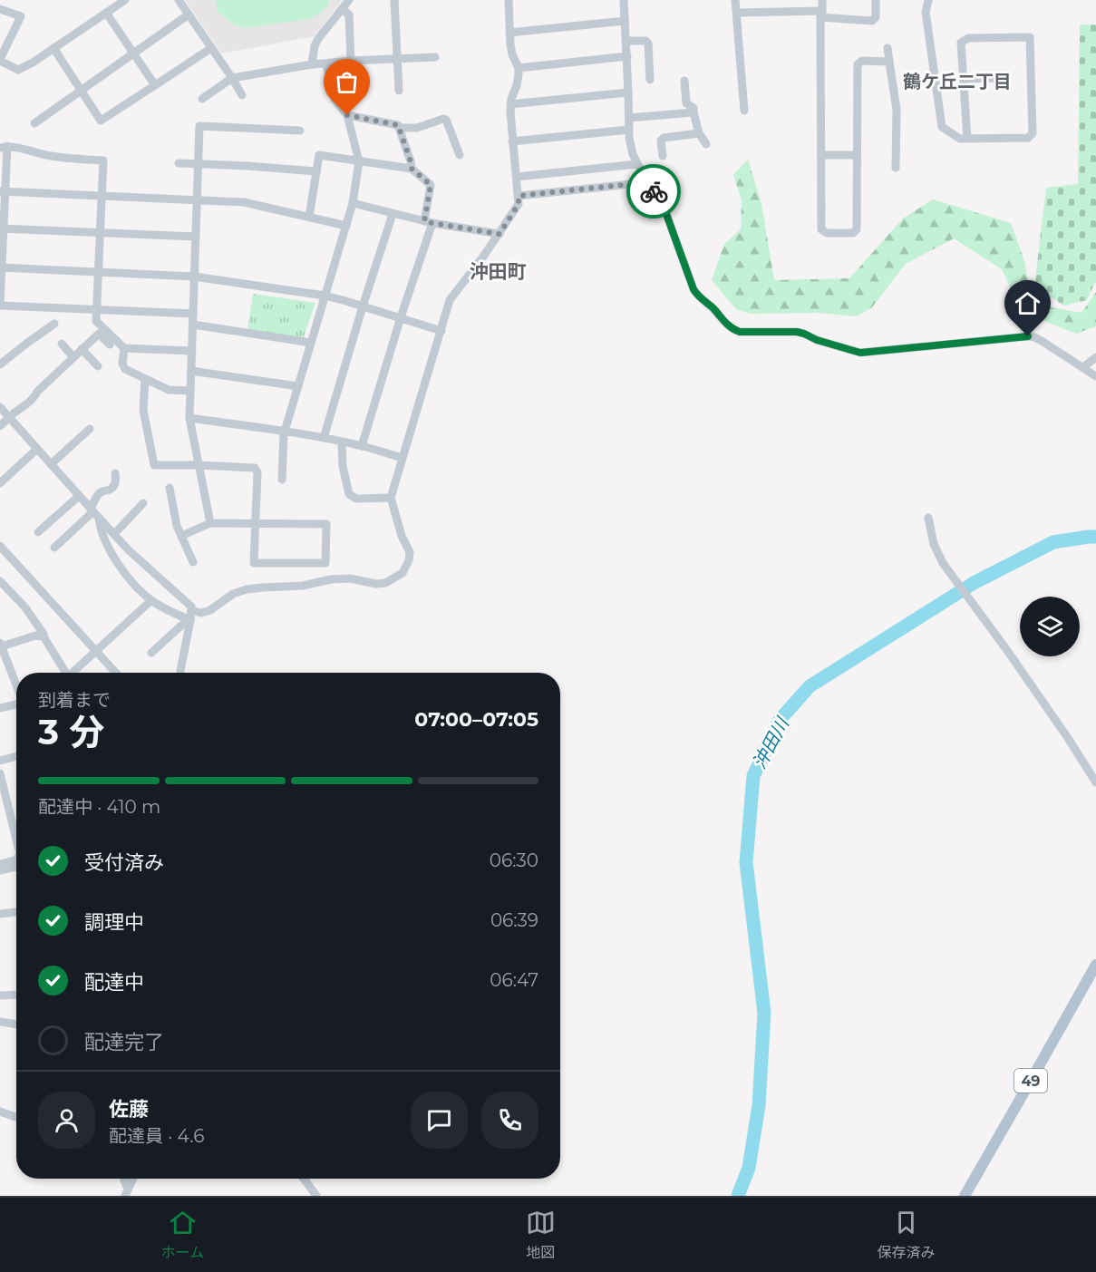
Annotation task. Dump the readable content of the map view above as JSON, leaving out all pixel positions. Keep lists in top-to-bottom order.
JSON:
{
  "streets": {
    "main road": ["49"]
  },
  "districts": ["鶴ケ丘二丁目", "沖田町"],
  "water": ["沖田川"],
  "page": {
    "heading": ["3 分", "到着まで", "07:00–07:05"],
    "panel": ["佐藤", "配達員 · 4.6"],
    "bar": "配達中 · 410 m",
    "list": [
      ["受付済み", "06:30"],
      ["調理中", "06:39"],
      ["配達中", "06:47"],
      "配達完了"
    ],
    "tabs": ["ホーム", "地図", "保存済み"]
  }
}
